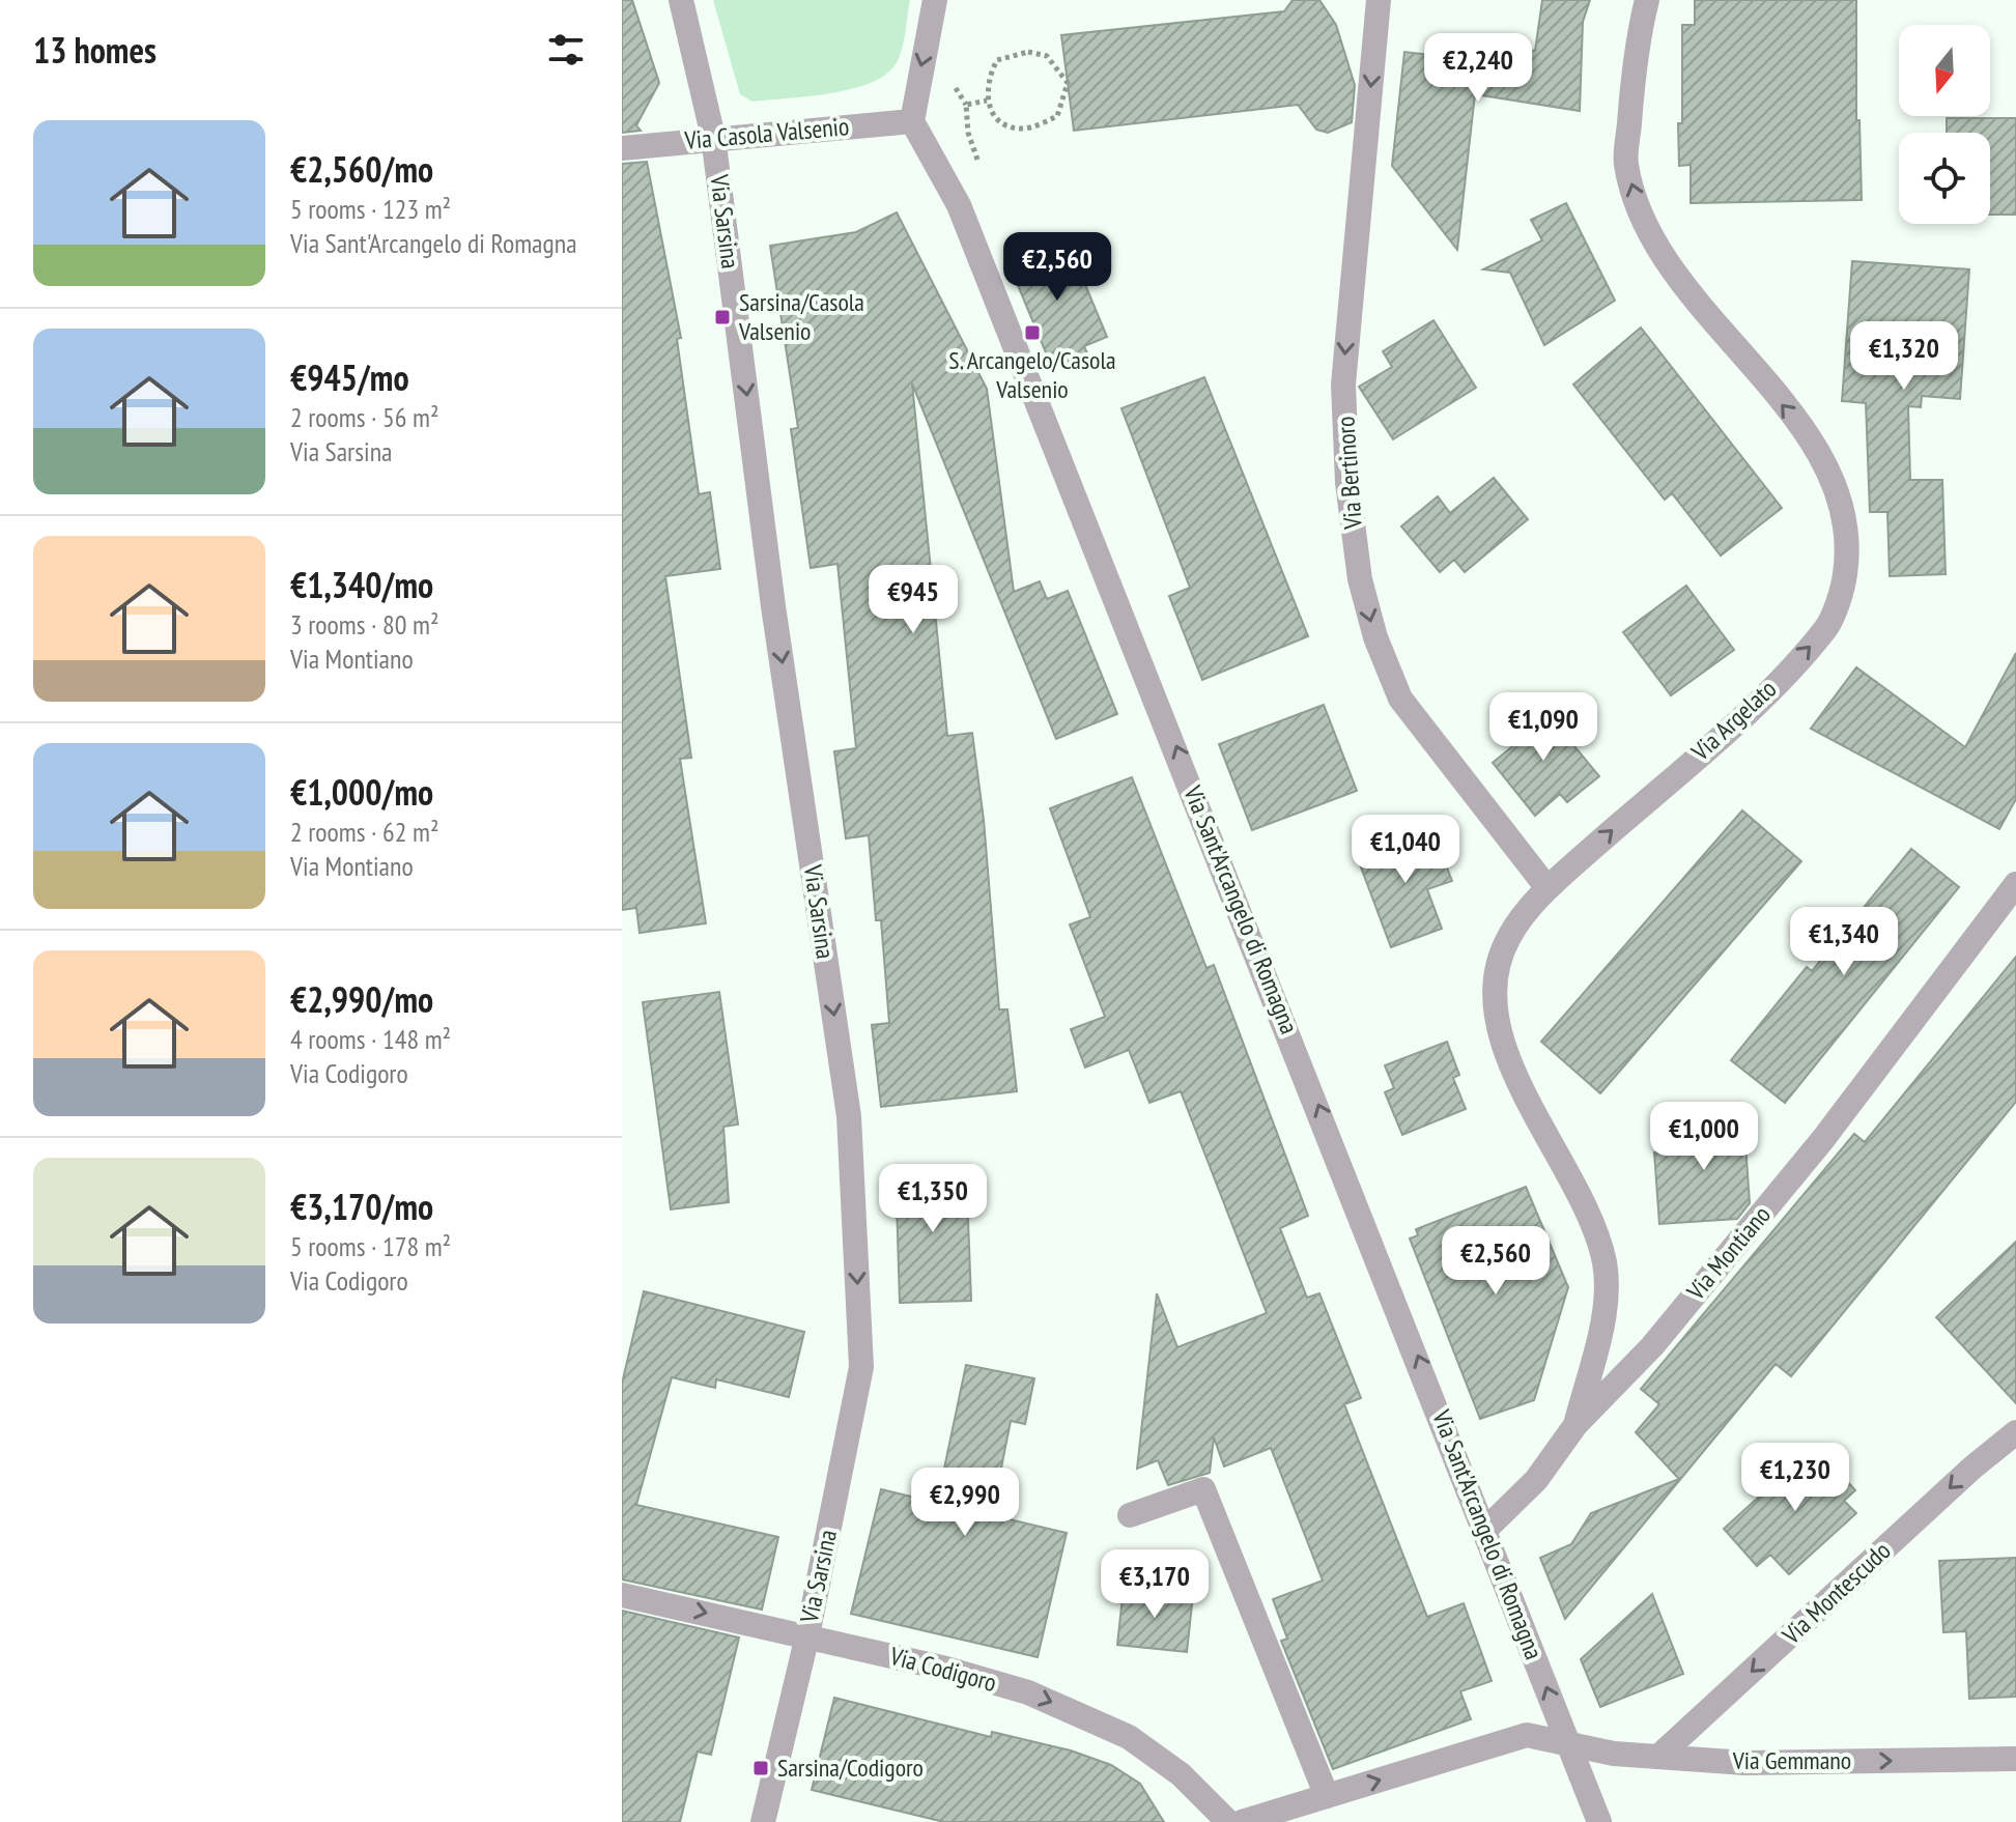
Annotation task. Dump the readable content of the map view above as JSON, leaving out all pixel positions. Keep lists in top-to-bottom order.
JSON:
{
  "streets": {
    "street": [
      "Via Casola Valsenio",
      "Via Sarsina",
      "Via Bertinoro",
      "Via Argelato",
      "Via Sant'Arcangelo di Romagna",
      "Via Montiano",
      "Via Montescudo",
      "Via Codigoro",
      "Via Gemmano"
    ]
  },
  "crossings": [
    ["Via Casola Valsenio", "Via Sarsina"],
    ["Via Casola Valsenio", "Via Sant'Arcangelo di Romagna"],
    ["Via Sarsina", "Via Codigoro"],
    ["Via Bertinoro", "Via Argelato"],
    ["Via Argelato", "Via Montiano"],
    ["Via Sant'Arcangelo di Romagna", "Via Montiano"],
    ["Via Sant'Arcangelo di Romagna", "Via Gemmano"],
    ["Via Montescudo", "Via Gemmano"]
  ],
  "one_way": [
    "Via Sarsina",
    "Via Bertinoro",
    "Via Argelato",
    "Via Sant'Arcangelo di Romagna",
    "Via Montescudo",
    "Via Codigoro",
    "Via Gemmano"
  ],
  "places": {
    "transit": ["Sarsina/Casola Valsenio", "S. Arcangelo/Casola Valsenio", "Sarsina/Codigoro"]
  },
  "north": "bottom",
  "page": {
    "heading": "13 homes",
    "price": [
      "€2,240",
      "€2,560",
      "€1,320",
      "€945",
      "€1,090",
      "€1,040",
      "€1,340",
      "€1,000",
      "€1,350",
      "€2,560",
      "€1,230",
      "€2,990",
      "€3,170"
    ],
    "list": [
      {
        "name": "€2,560/mo",
        "note": "5 rooms · 123 m² · Via Sant'Arcangelo di Romagna"
      },
      {
        "name": "€945/mo",
        "note": "2 rooms · 56 m² · Via Sarsina"
      },
      {
        "name": "€1,340/mo",
        "note": "3 rooms · 80 m² · Via Montiano"
      },
      {
        "name": "€1,000/mo",
        "note": "2 rooms · 62 m² · Via Montiano"
      },
      {
        "name": "€2,990/mo",
        "note": "4 rooms · 148 m² · Via Codigoro"
      },
      {
        "name": "€3,170/mo",
        "note": "5 rooms · 178 m² · Via Codigoro"
      }
    ]
  }
}
